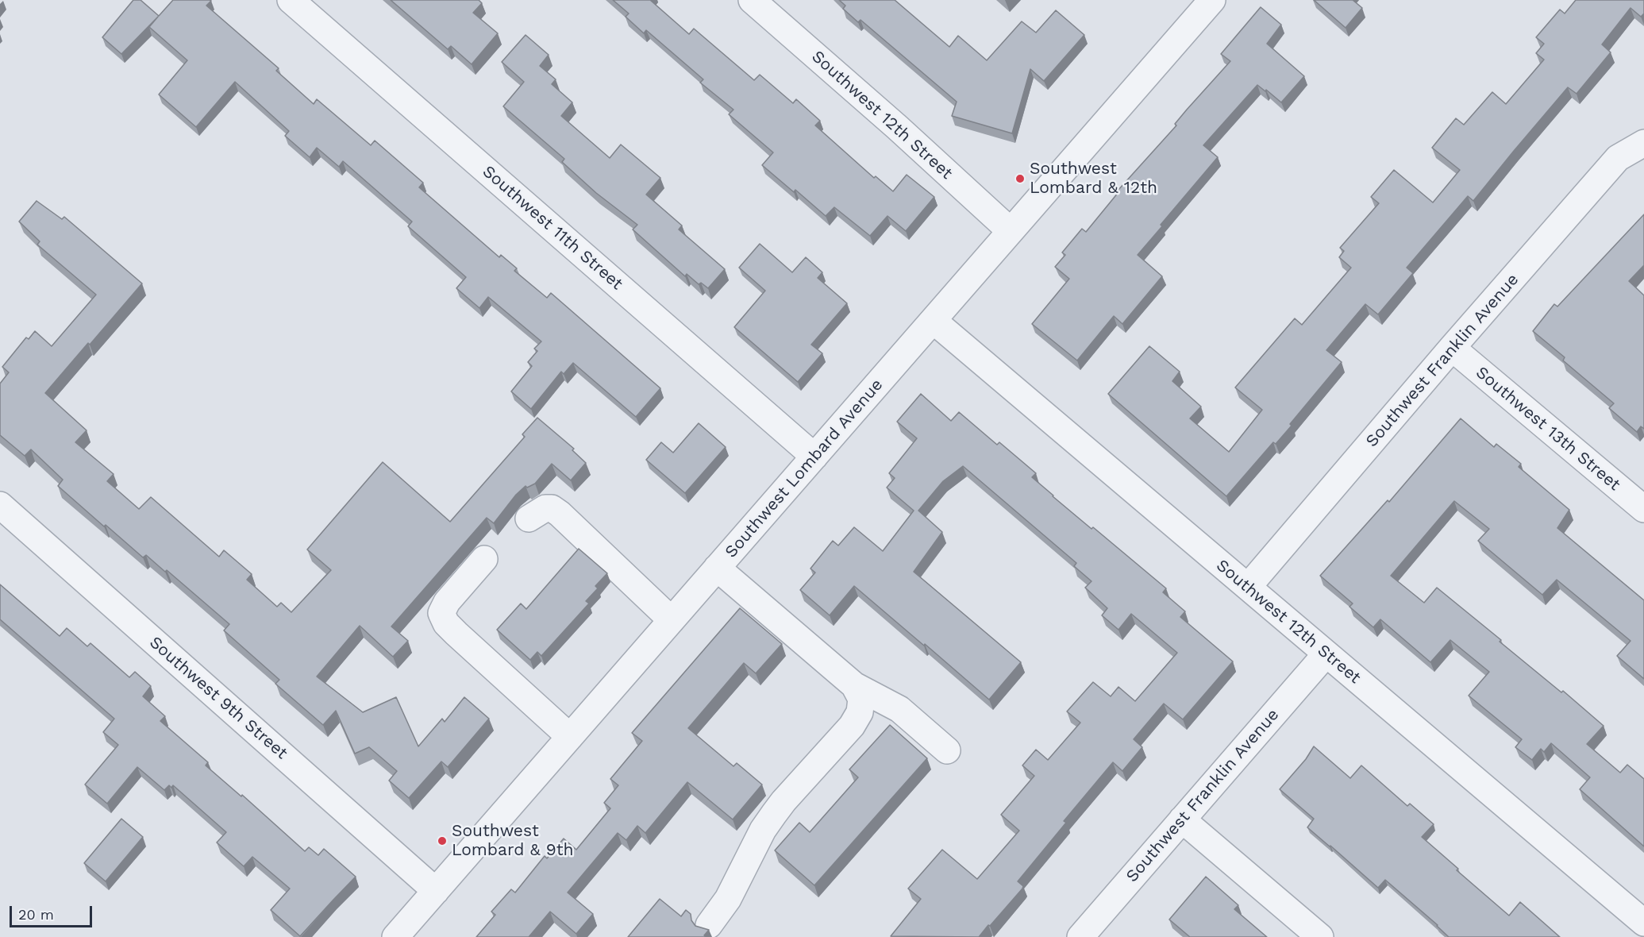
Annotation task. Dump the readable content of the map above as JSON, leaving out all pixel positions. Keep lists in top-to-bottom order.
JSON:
{
  "streets": {
    "street": [
      "Southwest 12th Street",
      "Southwest 11th Street",
      "Southwest Franklin Avenue",
      "Southwest 13th Street",
      "Southwest Lombard Avenue",
      "Southwest 9th Street"
    ]
  },
  "crossings": [
    ["Southwest 12th Street", "Southwest Franklin Avenue"],
    ["Southwest 12th Street", "Southwest Lombard Avenue"],
    ["Southwest 11th Street", "Southwest Lombard Avenue"],
    ["Southwest Franklin Avenue", "Southwest 13th Street"],
    ["Southwest Lombard Avenue", "Southwest 9th Street"]
  ],
  "places": ["Southwest Lombard & 12th", "Southwest Lombard & 9th"],
  "scale_bar": "20 m"
}
